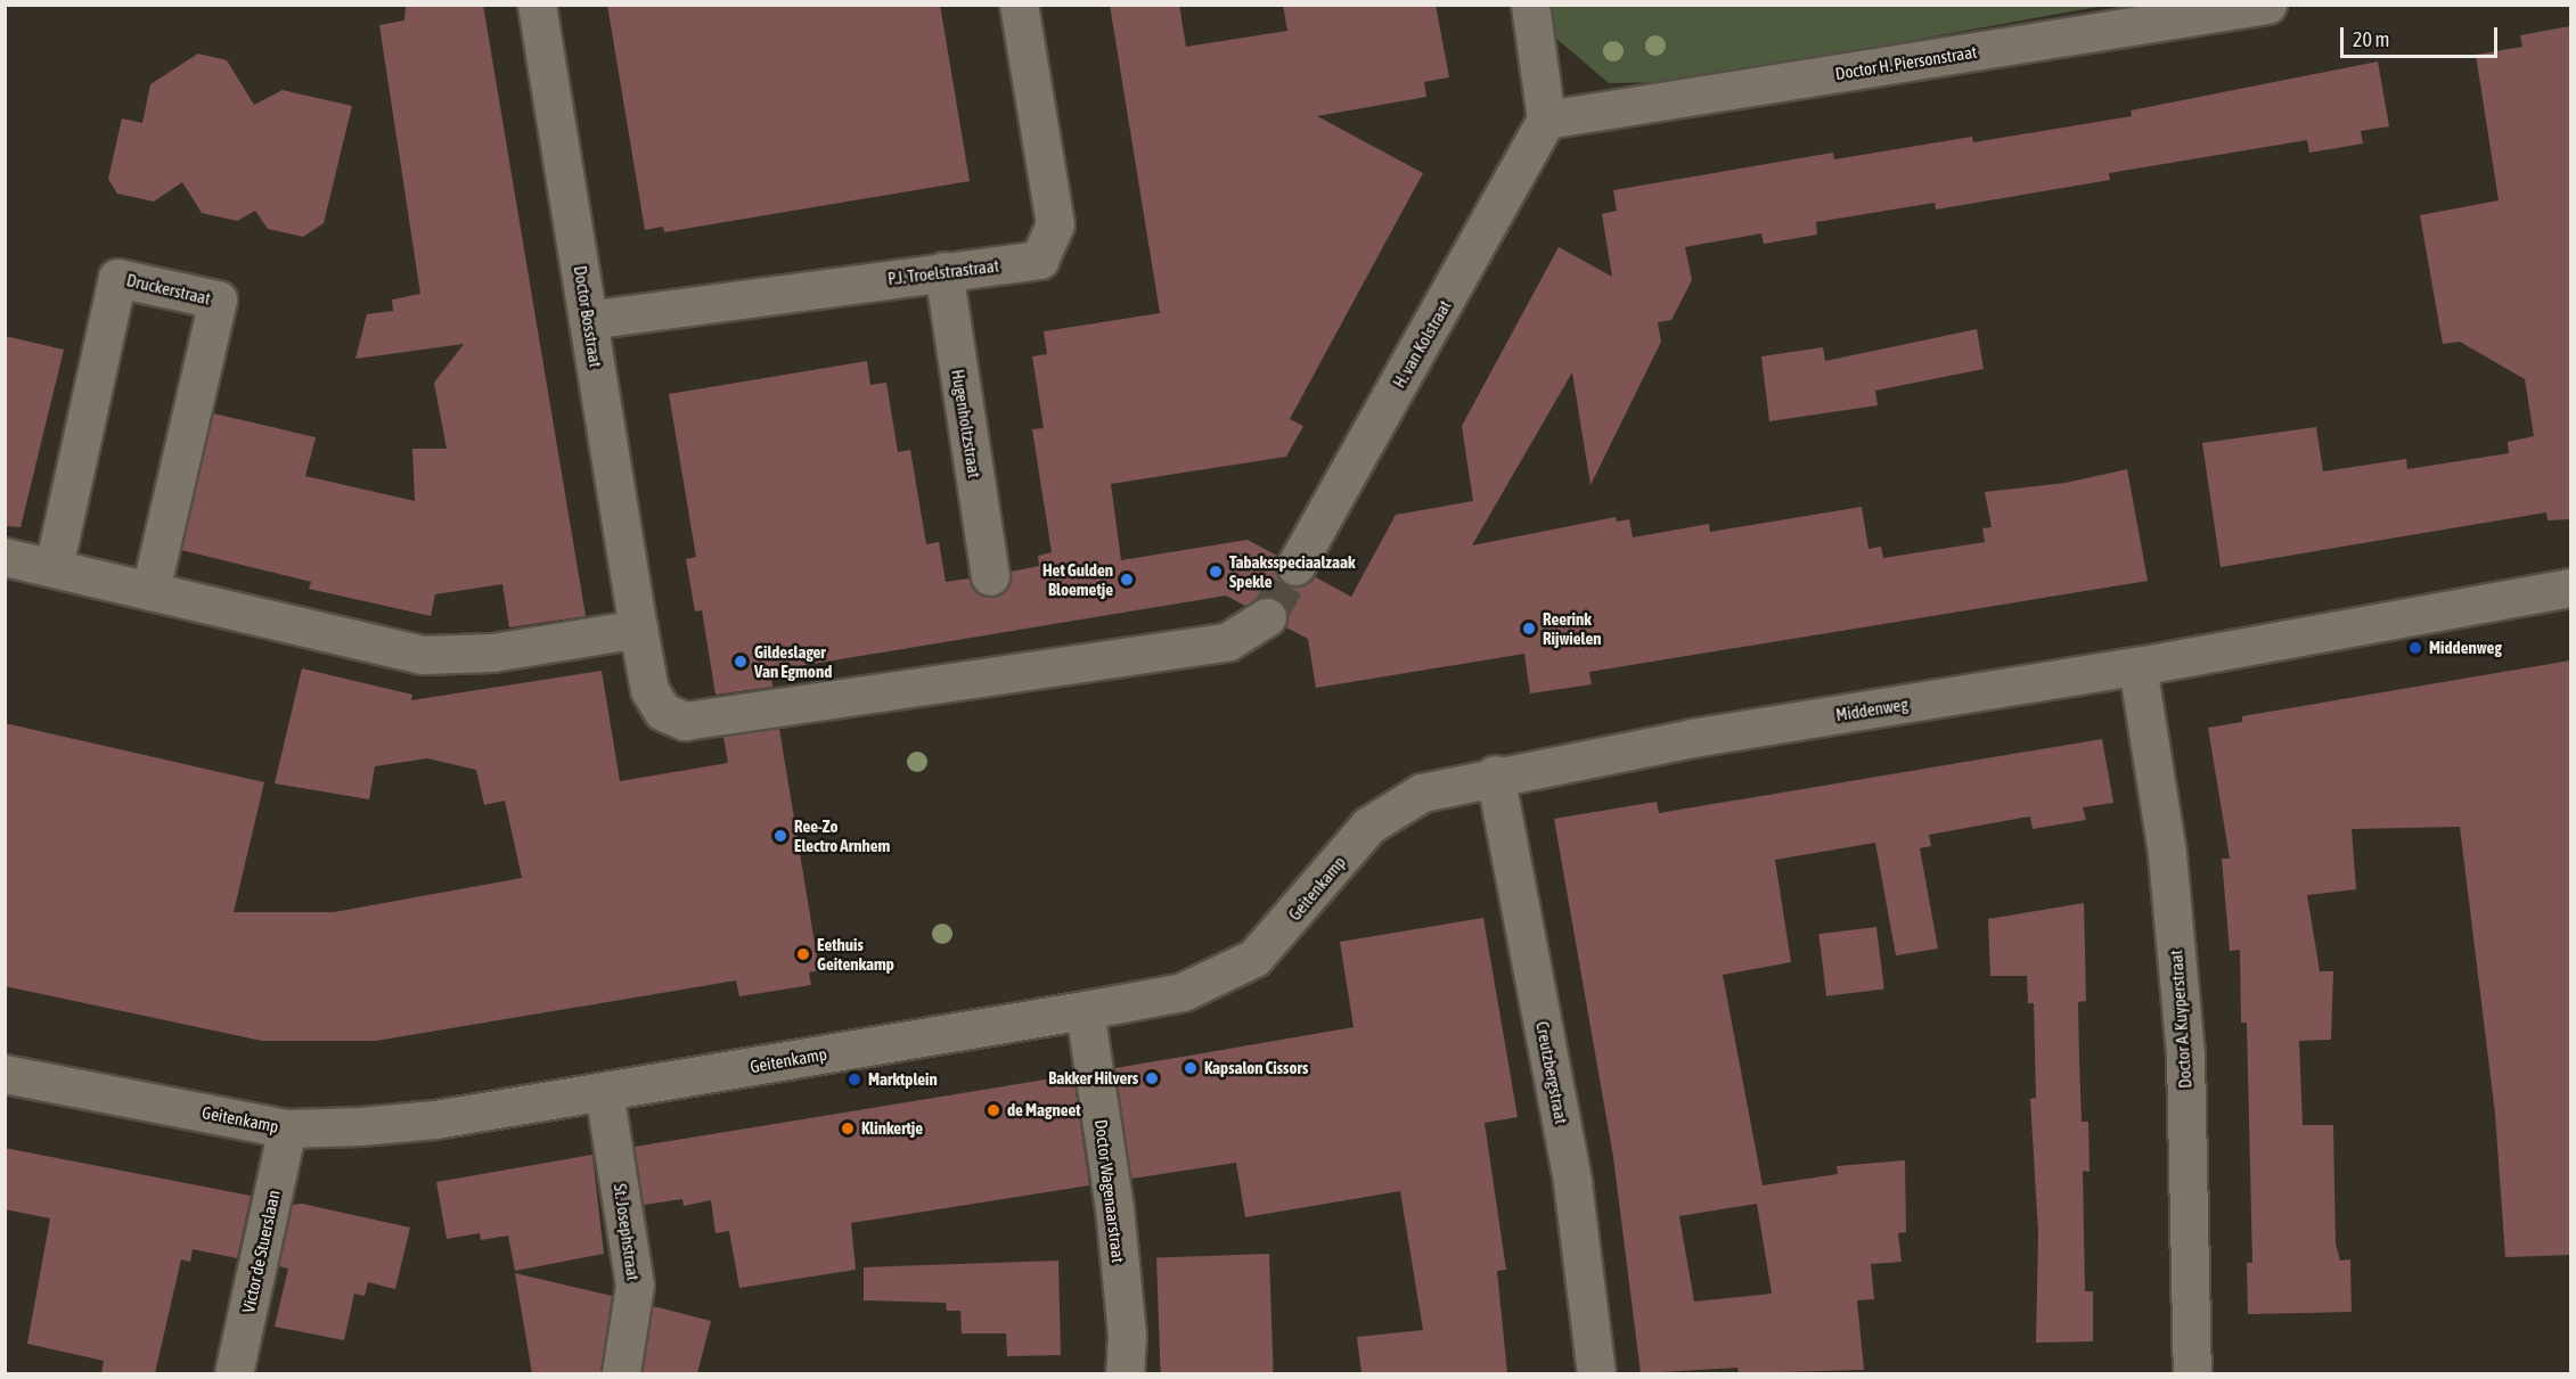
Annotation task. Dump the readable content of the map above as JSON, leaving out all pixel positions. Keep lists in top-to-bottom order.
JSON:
{
  "streets": {
    "street": [
      "Doctor H. Piersonstraat",
      "P.J. Troelstrastraat",
      "Druckerstraat",
      "Doctor Bosstraat",
      "H. van Kolstraat",
      "Hugenholtzstraat",
      "Middenweg",
      "Geitenkamp",
      "Doctor A. Kuyperstraat",
      "Creutzbergstraat",
      "Doctor Wagenaarstraat",
      "St. Josephstraat",
      "Victor de Stuerslaan"
    ]
  },
  "crossings": [
    ["Doctor H. Piersonstraat", "H. van Kolstraat"],
    ["P.J. Troelstrastraat", "Doctor Bosstraat"],
    ["P.J. Troelstrastraat", "Hugenholtzstraat"],
    ["Middenweg", "Geitenkamp"],
    ["Middenweg", "Doctor A. Kuyperstraat"],
    ["Middenweg", "Creutzbergstraat"],
    ["Geitenkamp", "Creutzbergstraat"],
    ["Geitenkamp", "Doctor Wagenaarstraat"],
    ["Geitenkamp", "St. Josephstraat"],
    ["Geitenkamp", "Victor de Stuerslaan"]
  ],
  "places": [
    "Tabaksspeciaalzaak Spekle",
    "Het Gulden Bloemetje",
    "Reerink Rijwielen",
    "Middenweg",
    "Gildeslager Van Egmond",
    "Ree-Zo Electro Arnhem",
    "Eethuis Geitenkamp",
    "Kapsalon Cissors",
    "Bakker Hilvers",
    "Marktplein",
    "de Magneet",
    "Klinkertje"
  ],
  "scale_bar": "20 m"
}
